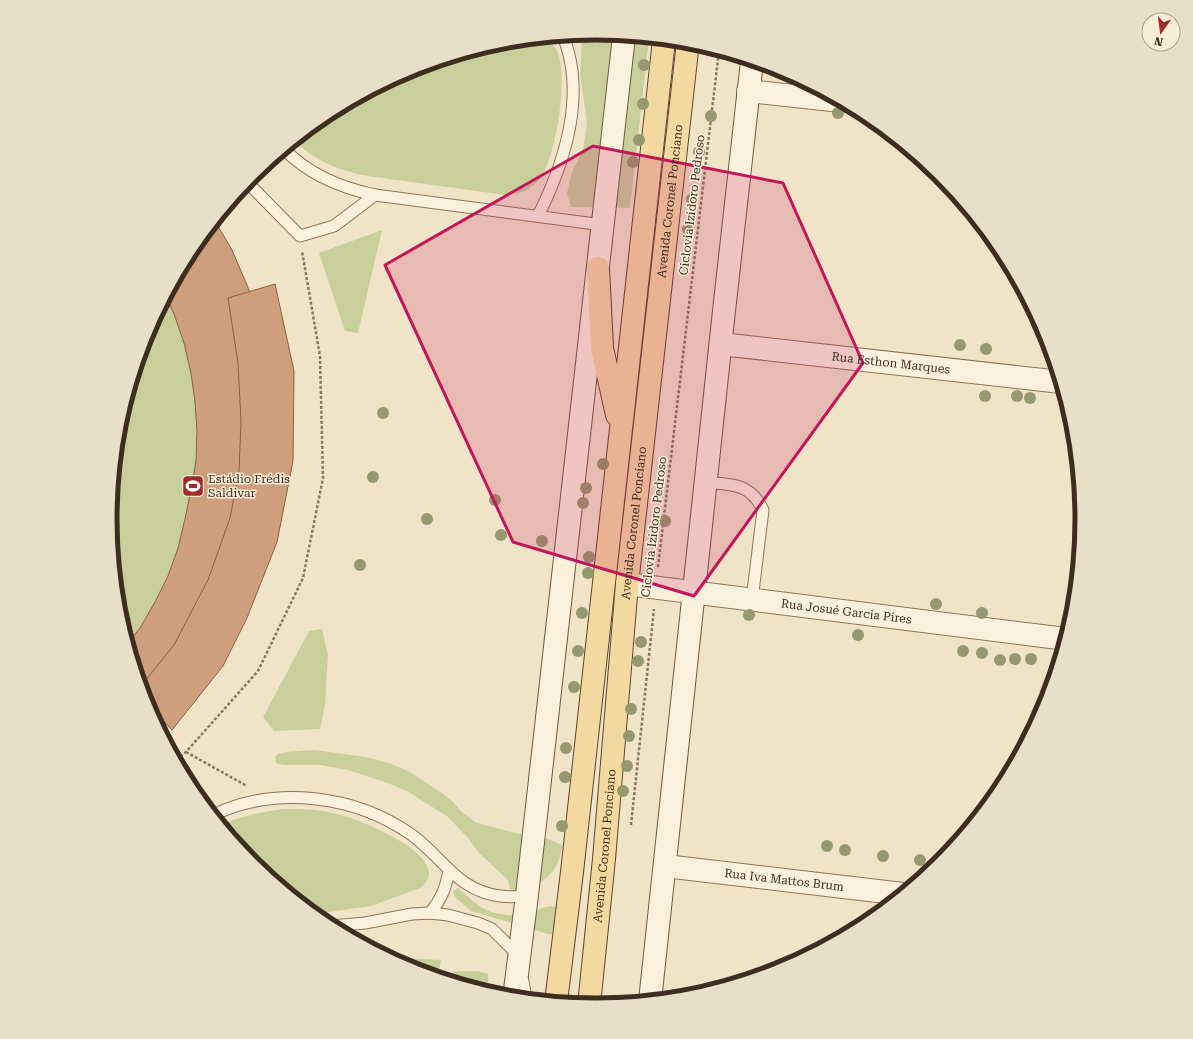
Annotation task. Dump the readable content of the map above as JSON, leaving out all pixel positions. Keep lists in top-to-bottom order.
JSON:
{
  "streets": {
    "main road": [
      "Avenida Coronel Ponciano",
      "Rua Esthon Marques",
      "Rua Josué Garcia Pires",
      "Rua Iva Mattos Brum"
    ],
    "path": ["Ciclovia Izidoro Pedroso"]
  },
  "crossings": [
    ["Avenida Coronel Ponciano", "Rua Josué Garcia Pires"],
    ["Ciclovia Izidoro Pedroso", "Rua Josué Garcia Pires"]
  ],
  "places": {
    "sports": ["Estádio Frédis Saldivar"]
  },
  "north": "bottom"
}
